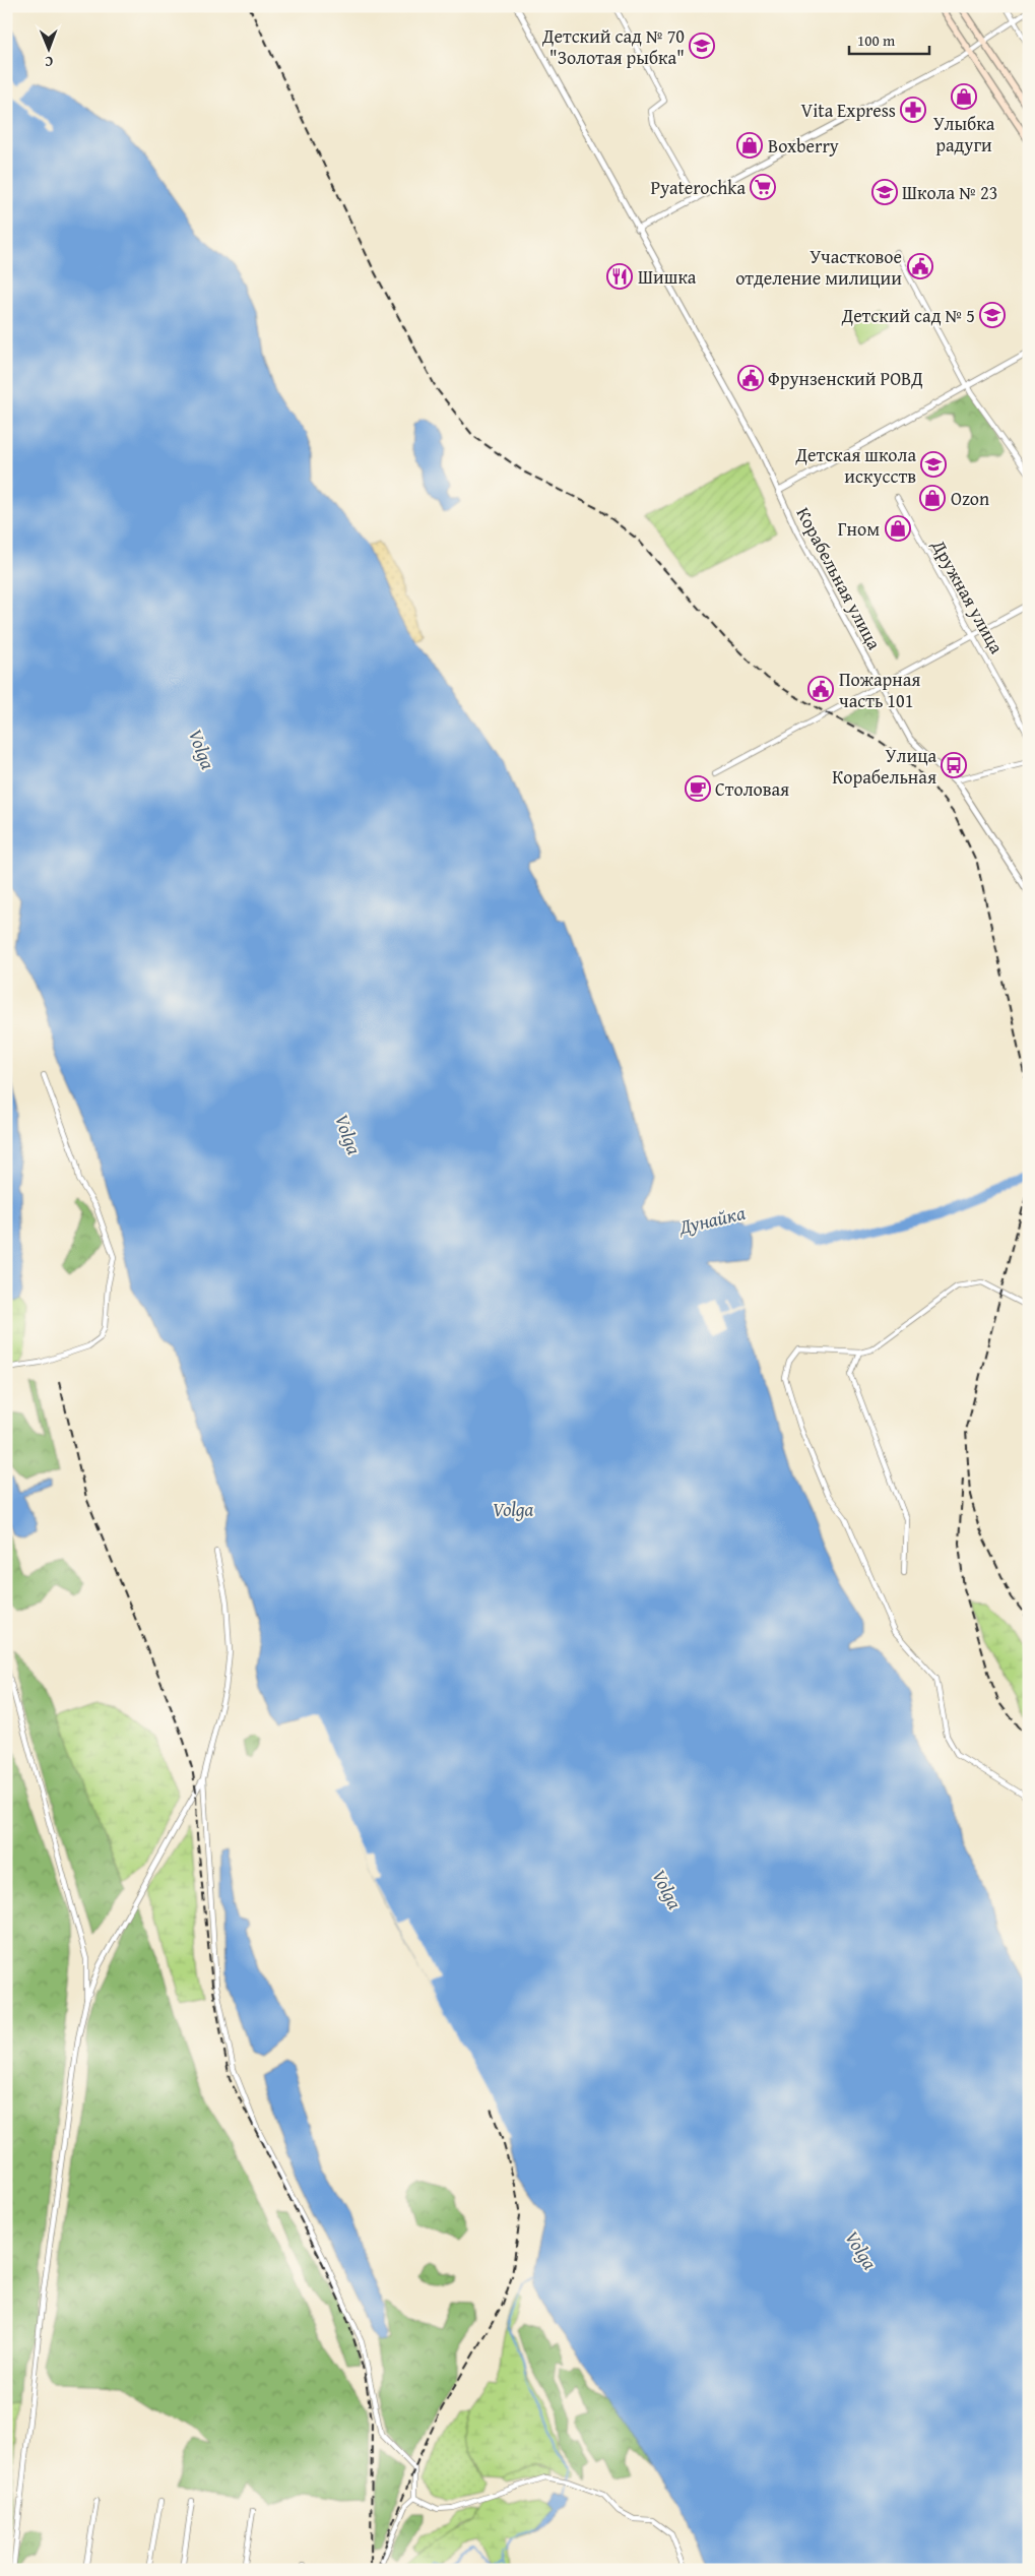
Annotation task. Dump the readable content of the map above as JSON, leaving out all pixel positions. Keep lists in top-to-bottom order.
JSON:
{
  "streets": {
    "street": ["Корабельная улица", "Дружная улица"]
  },
  "water": ["Volga", "Дунайка"],
  "places": {
    "school or university": [
      "Детский сад № 70 \"Золотая рыбка\"",
      "Школа № 23",
      "Детский сад № 5",
      "Детская школа искусств"
    ],
    "shop": [
      "Улыбка радуги",
      "Boxberry",
      "Ozon",
      "Гном"
    ],
    "pharmacy": ["Vita Express"],
    "supermarket": ["Pyaterochka"],
    "public building": ["Участковое отделение милиции", "Фрунзенский РОВД", "Пожарная часть 101"],
    "restaurant": ["Шишка"],
    "bus stop": ["Улица Корабельная"],
    "cafe": ["Столовая"]
  },
  "scale_bar": "100 m",
  "north": "bottom"
}
